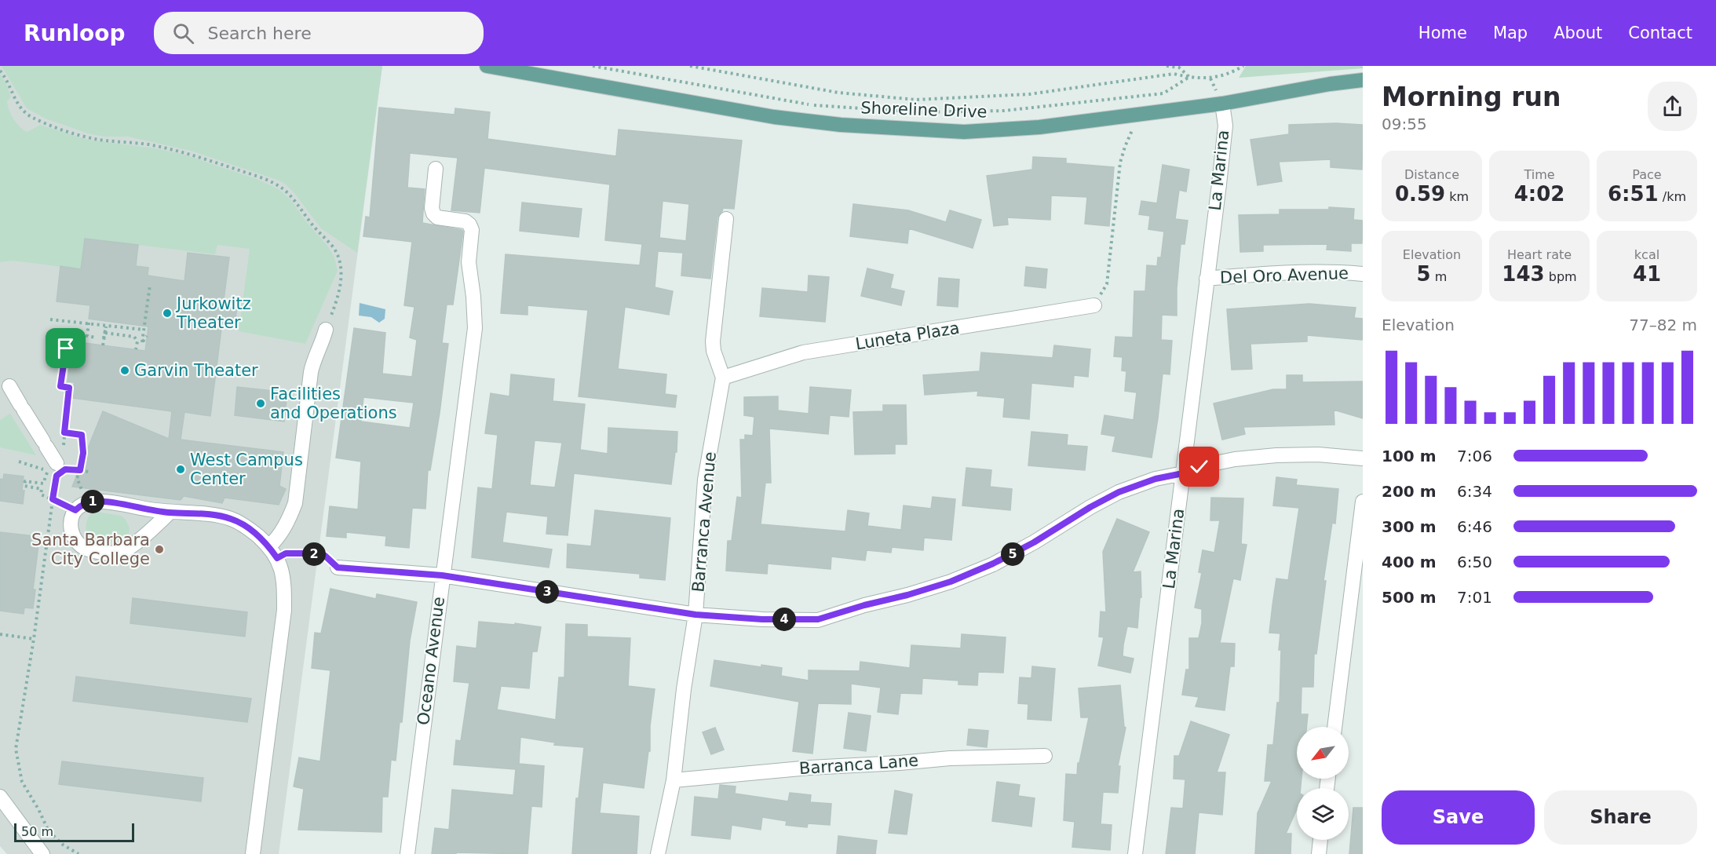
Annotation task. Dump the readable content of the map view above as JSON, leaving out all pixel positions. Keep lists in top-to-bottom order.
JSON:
{
  "streets": {
    "main road": ["Shoreline Drive"],
    "street": [
      "La Marina",
      "Del Oro Avenue",
      "Luneta Plaza",
      "Barranca Avenue",
      "Oceano Avenue",
      "Barranca Lane"
    ]
  },
  "crossings": [
    ["Shoreline Drive", "La Marina"],
    ["La Marina", "Del Oro Avenue"],
    ["Luneta Plaza", "Barranca Avenue"],
    ["Barranca Avenue", "Barranca Lane"]
  ],
  "places": [
    "Jurkowitz Theater",
    "Garvin Theater",
    "Facilities and Operations",
    "West Campus Center",
    "Santa Barbara City College"
  ],
  "scale_bar": "50 m",
  "north": "bottom left",
  "page": {
    "header": "Runloop",
    "search": "Search here",
    "nav": [
      "Home",
      "Map",
      "About",
      "Contact"
    ],
    "heading": ["Morning run", "09:55"],
    "stats": [
      ["Distance", "0.59 km"],
      ["Time", "4:02"],
      ["Pace", "6:51 /km"],
      ["Elevation", "5 m"],
      ["Heart rate", "143 bpm"],
      ["kcal", "41"]
    ],
    "chart": ["Elevation", "77–82 m"],
    "list": [
      {
        "name": "100 m",
        "note": "7:06"
      },
      {
        "name": "200 m",
        "note": "6:34"
      },
      {
        "name": "300 m",
        "note": "6:46"
      },
      {
        "name": "400 m",
        "note": "6:50"
      },
      {
        "name": "500 m",
        "note": "7:01"
      }
    ],
    "pins": [
      "1",
      "2",
      "5",
      "3",
      "4"
    ],
    "buttons": ["Save", "Share"],
    "scale": "50 m"
  }
}
